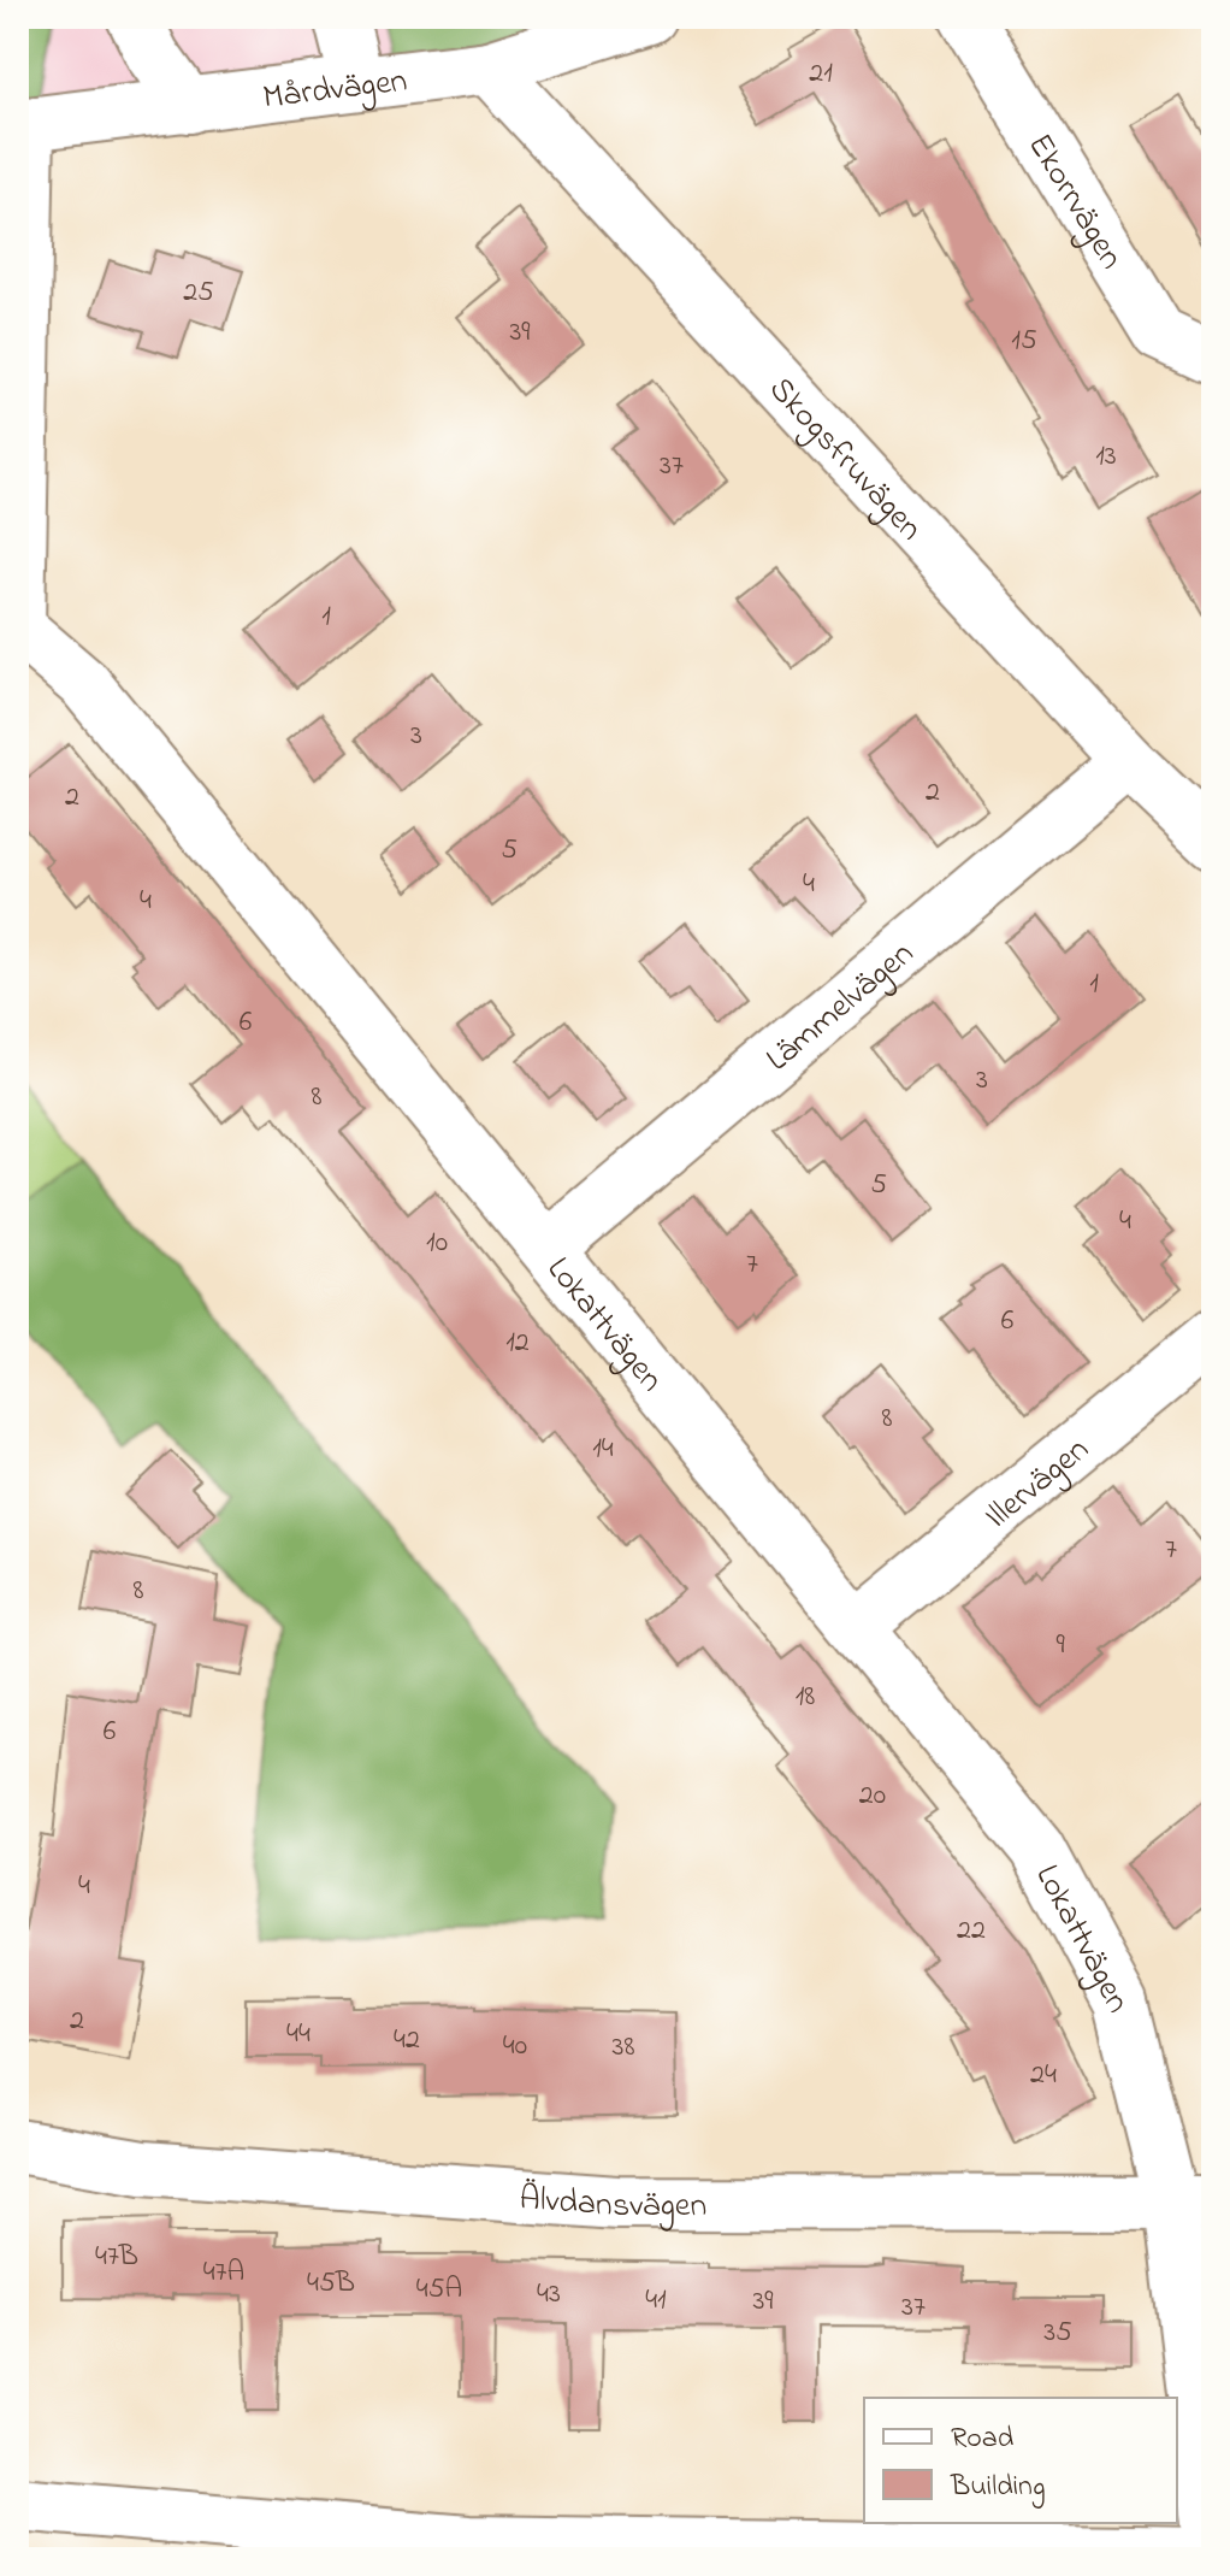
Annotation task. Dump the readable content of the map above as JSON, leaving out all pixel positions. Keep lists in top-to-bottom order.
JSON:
{
  "streets": {
    "street": [
      "Mårdvägen",
      "Ekorrvägen",
      "Skogsfruvägen",
      "Lämmelvägen",
      "Lokattvägen",
      "Illervägen",
      "Älvdansvägen"
    ]
  },
  "crossings": [
    ["Mårdvägen", "Skogsfruvägen"],
    ["Mårdvägen", "Lokattvägen"],
    ["Skogsfruvägen", "Lämmelvägen"],
    ["Lämmelvägen", "Lokattvägen"],
    ["Lokattvägen", "Illervägen"],
    ["Lokattvägen", "Älvdansvägen"]
  ],
  "house_numbers": [
    "21",
    "25",
    "39",
    "15",
    "13",
    "37",
    "1",
    "3",
    "2",
    "2",
    "5",
    "4",
    "4",
    "1",
    "6",
    "3",
    "8",
    "5",
    "4",
    "10",
    "7",
    "6",
    "12",
    "8",
    "14",
    "7",
    "8",
    "9",
    "18",
    "6",
    "20",
    "4",
    "22",
    "2",
    "44",
    "42",
    "40",
    "38",
    "24",
    "47B",
    "47A",
    "45B",
    "45A",
    "43",
    "41",
    "39",
    "37",
    "35"
  ],
  "legend": ["Road", "Building"]
}
